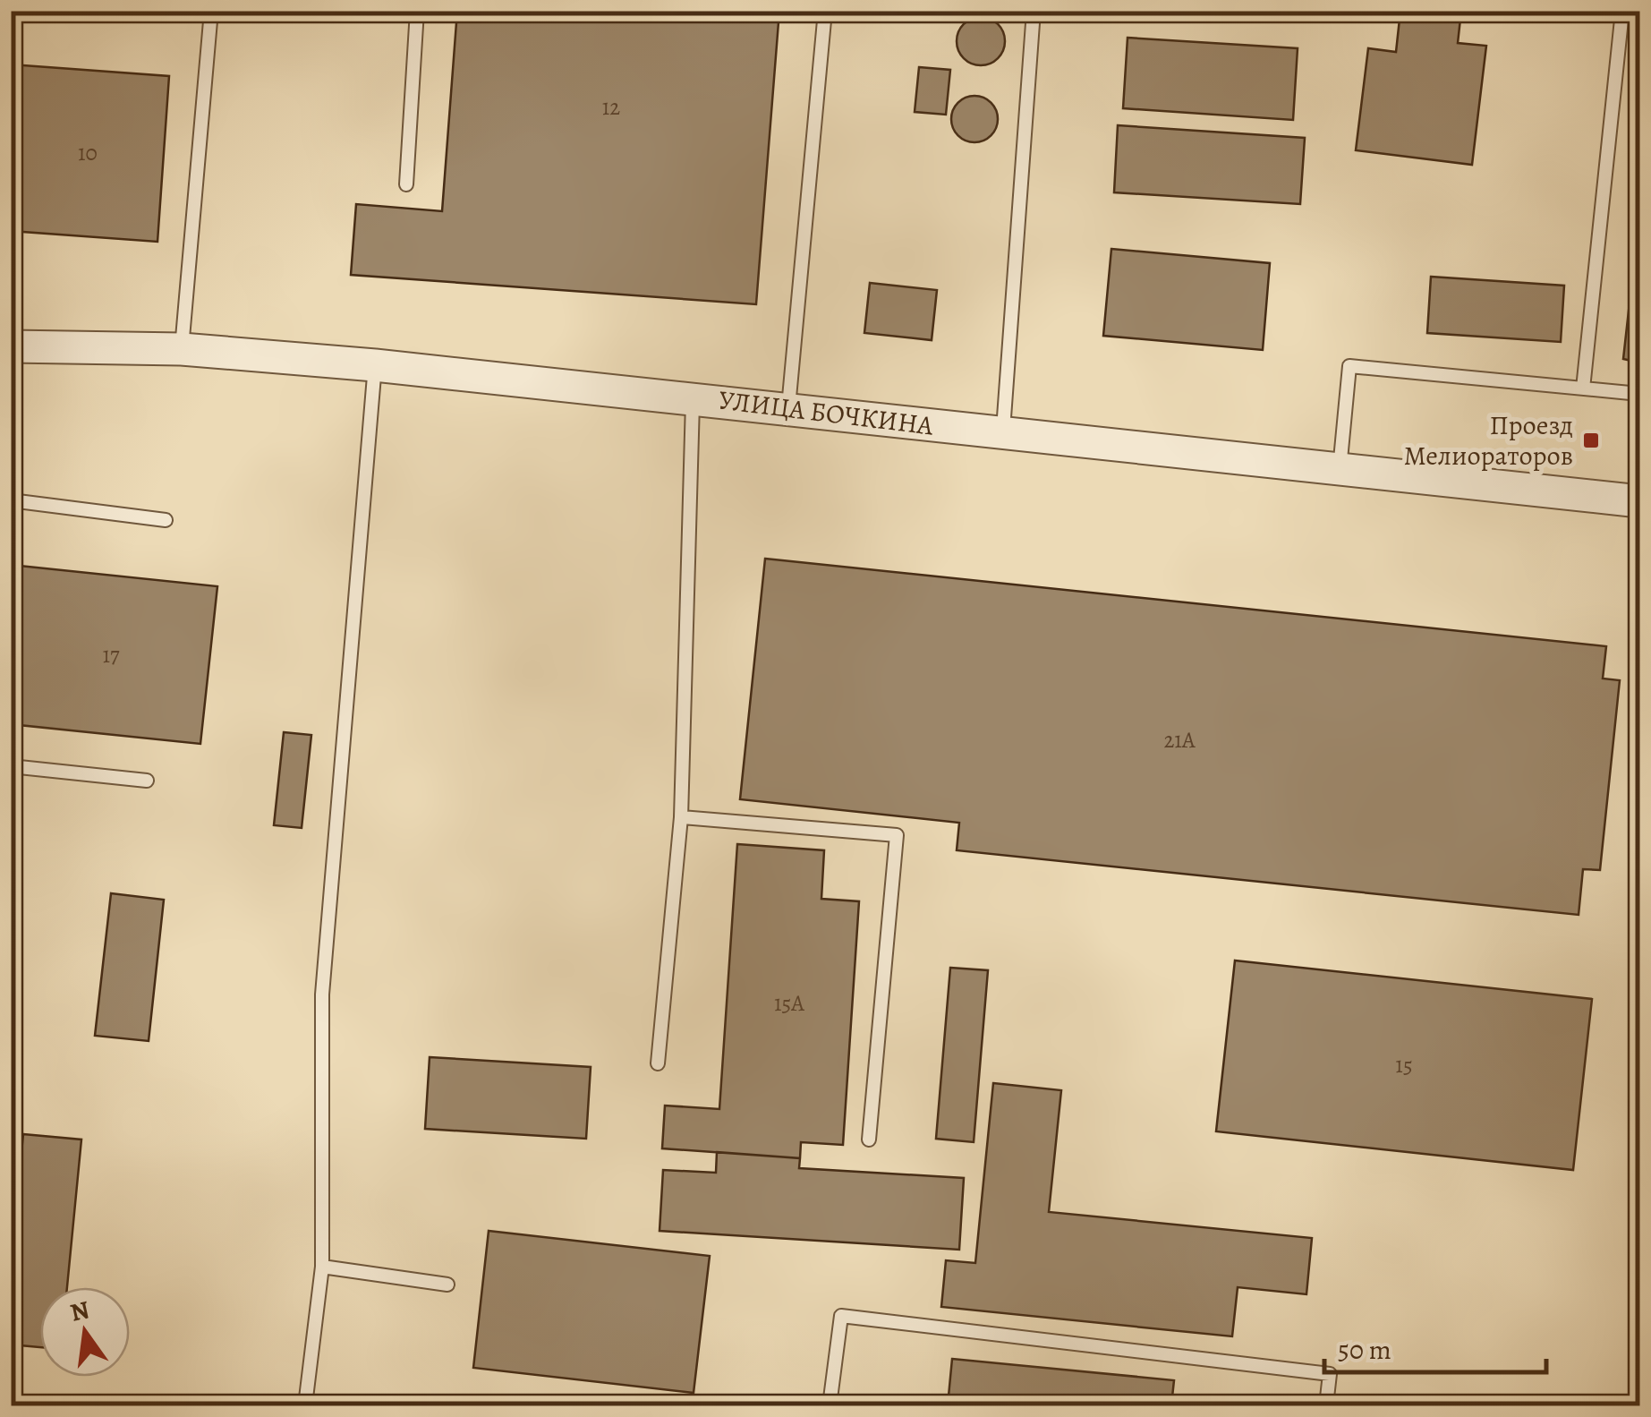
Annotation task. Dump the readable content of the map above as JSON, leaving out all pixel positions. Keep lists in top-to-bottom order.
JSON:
{
  "streets": {
    "street": ["УЛИЦА БОЧКИНА"]
  },
  "places": {
    "transit": ["Проезд Мелиораторов"]
  },
  "house_numbers": [
    "12",
    "10",
    "17",
    "21А",
    "15А",
    "15"
  ],
  "scale_bar": "50 m",
  "north": "top"
}
